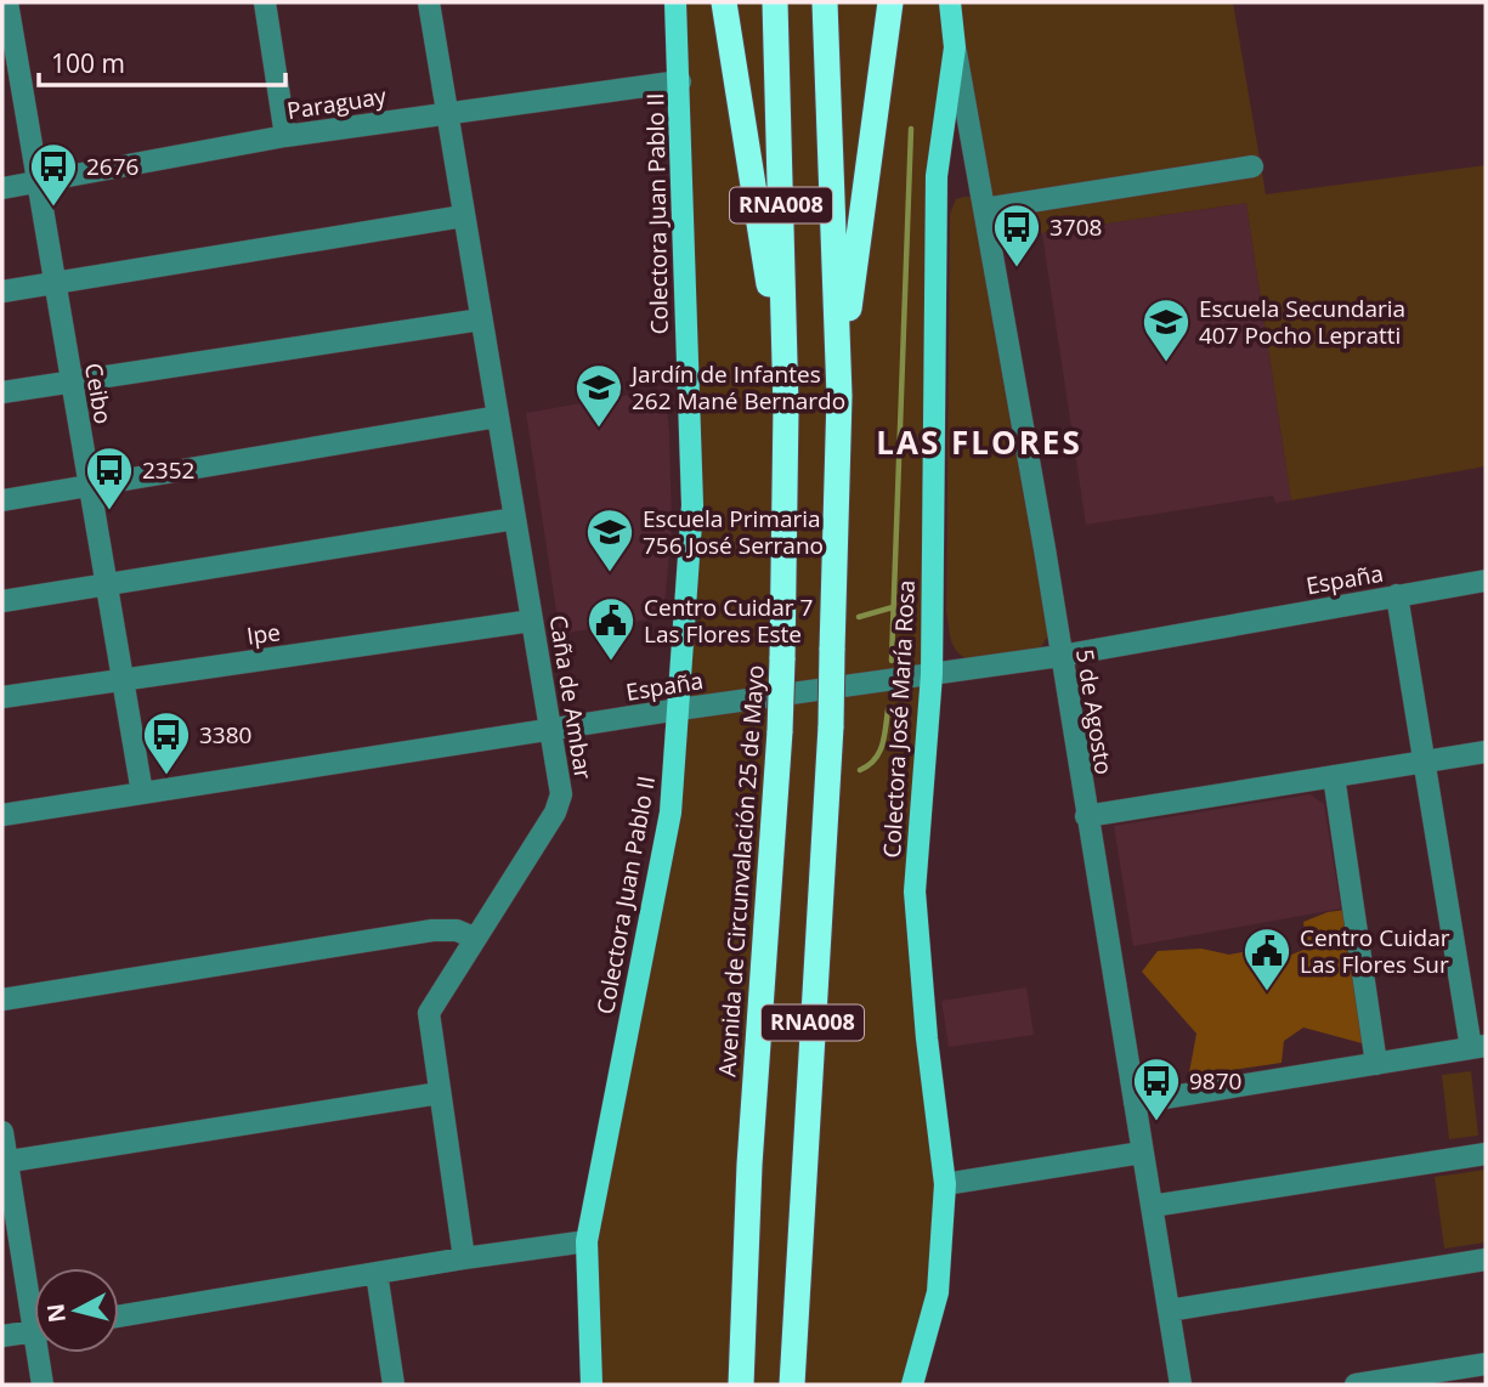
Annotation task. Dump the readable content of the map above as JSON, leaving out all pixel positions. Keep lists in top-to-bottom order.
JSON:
{
  "streets": {
    "highway": ["RNA008", "Avenida de Circunvalación 25 de Mayo"],
    "main road": ["Colectora Juan Pablo II", "Colectora José María Rosa"],
    "street": [
      "Paraguay",
      "Ceibo",
      "España",
      "Ipe",
      "Caña de Ambar",
      "5 de Agosto"
    ]
  },
  "crossings": [
    ["Paraguay", "Colectora Juan Pablo II"],
    ["Paraguay", "Ceibo"],
    ["Paraguay", "Caña de Ambar"],
    ["Colectora Juan Pablo II", "España"],
    ["Ceibo", "España"],
    ["Ceibo", "Ipe"],
    ["España", "Caña de Ambar"],
    ["España", "5 de Agosto"],
    ["España", "Colectora José María Rosa"],
    ["Ipe", "Caña de Ambar"],
    ["5 de Agosto", "Colectora José María Rosa"]
  ],
  "districts": ["LAS FLORES"],
  "places": {
    "bus stop": [
      "2676",
      "3708",
      "2352",
      "3380",
      "9870"
    ],
    "school or university": ["Escuela Secundaria 407 Pocho Lepratti", "Jardín de Infantes 262 Mané Bernardo", "Escuela Primaria 756 José Serrano"],
    "public building": ["Centro Cuidar 7 Las Flores Este", "Centro Cuidar Las Flores Sur"]
  },
  "scale_bar": "100 m",
  "north": "left"
}
